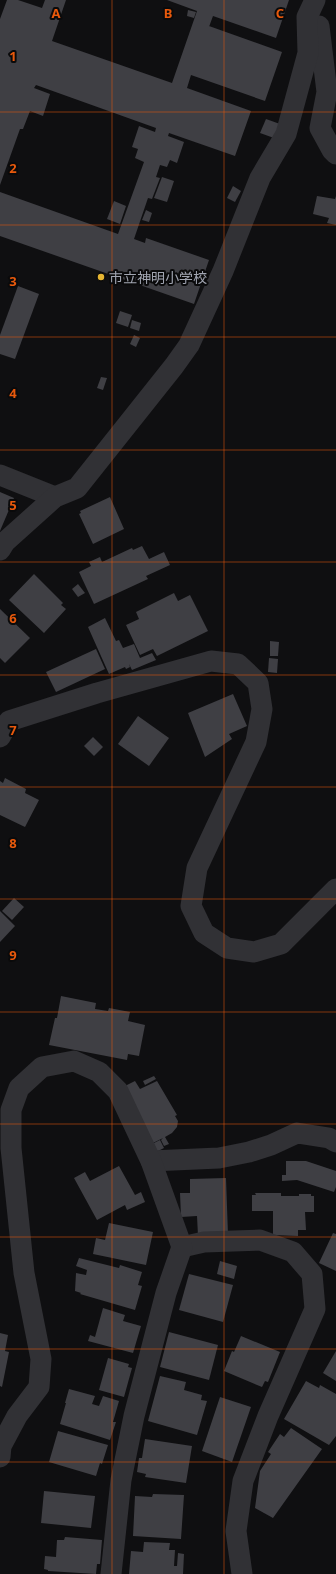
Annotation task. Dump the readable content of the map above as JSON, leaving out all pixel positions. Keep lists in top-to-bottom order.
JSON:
{
  "places": ["市立神明小学校"],
  "grid": {
    "columns": ["A", "B", "C"],
    "rows": [
      "1",
      "2",
      "3",
      "4",
      "5",
      "6",
      "7",
      "8",
      "9"
    ]
  }
}
